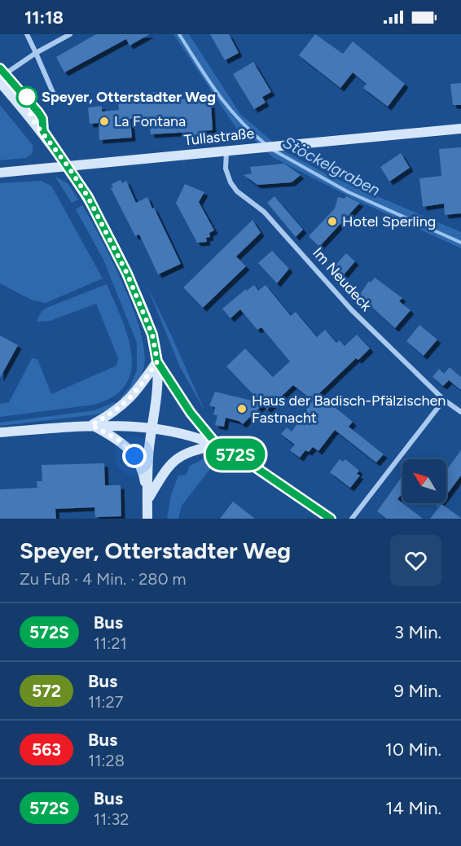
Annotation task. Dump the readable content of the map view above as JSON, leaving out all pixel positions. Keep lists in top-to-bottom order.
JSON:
{
  "streets": {
    "main road": ["Tullastraße"],
    "street": ["Im Neudeck"]
  },
  "crossings": [
    ["Tullastraße", "Im Neudeck"]
  ],
  "water": ["Stöckelgraben"],
  "places": [
    "Speyer, Otterstadter Weg",
    "La Fontana",
    "Hotel Sperling",
    "Haus der Badisch-Pfälzischen Fastnacht"
  ],
  "lines": ["bus line 572S"],
  "north": "top left",
  "page": {
    "status": "11:18",
    "on_map": "572S",
    "heading": ["Speyer, Otterstadter Weg", "Zu Fuß · 4 Min. · 280 m"],
    "list": [
      {
        "mark": "572S",
        "name": "Bus",
        "note": "11:21",
        "value": "3 Min."
      },
      {
        "mark": "572",
        "name": "Bus",
        "note": "11:27",
        "value": "9 Min."
      },
      {
        "mark": "563",
        "name": "Bus",
        "note": "11:28",
        "value": "10 Min."
      },
      {
        "mark": "572S",
        "name": "Bus",
        "note": "11:32",
        "value": "14 Min."
      }
    ]
  }
}
